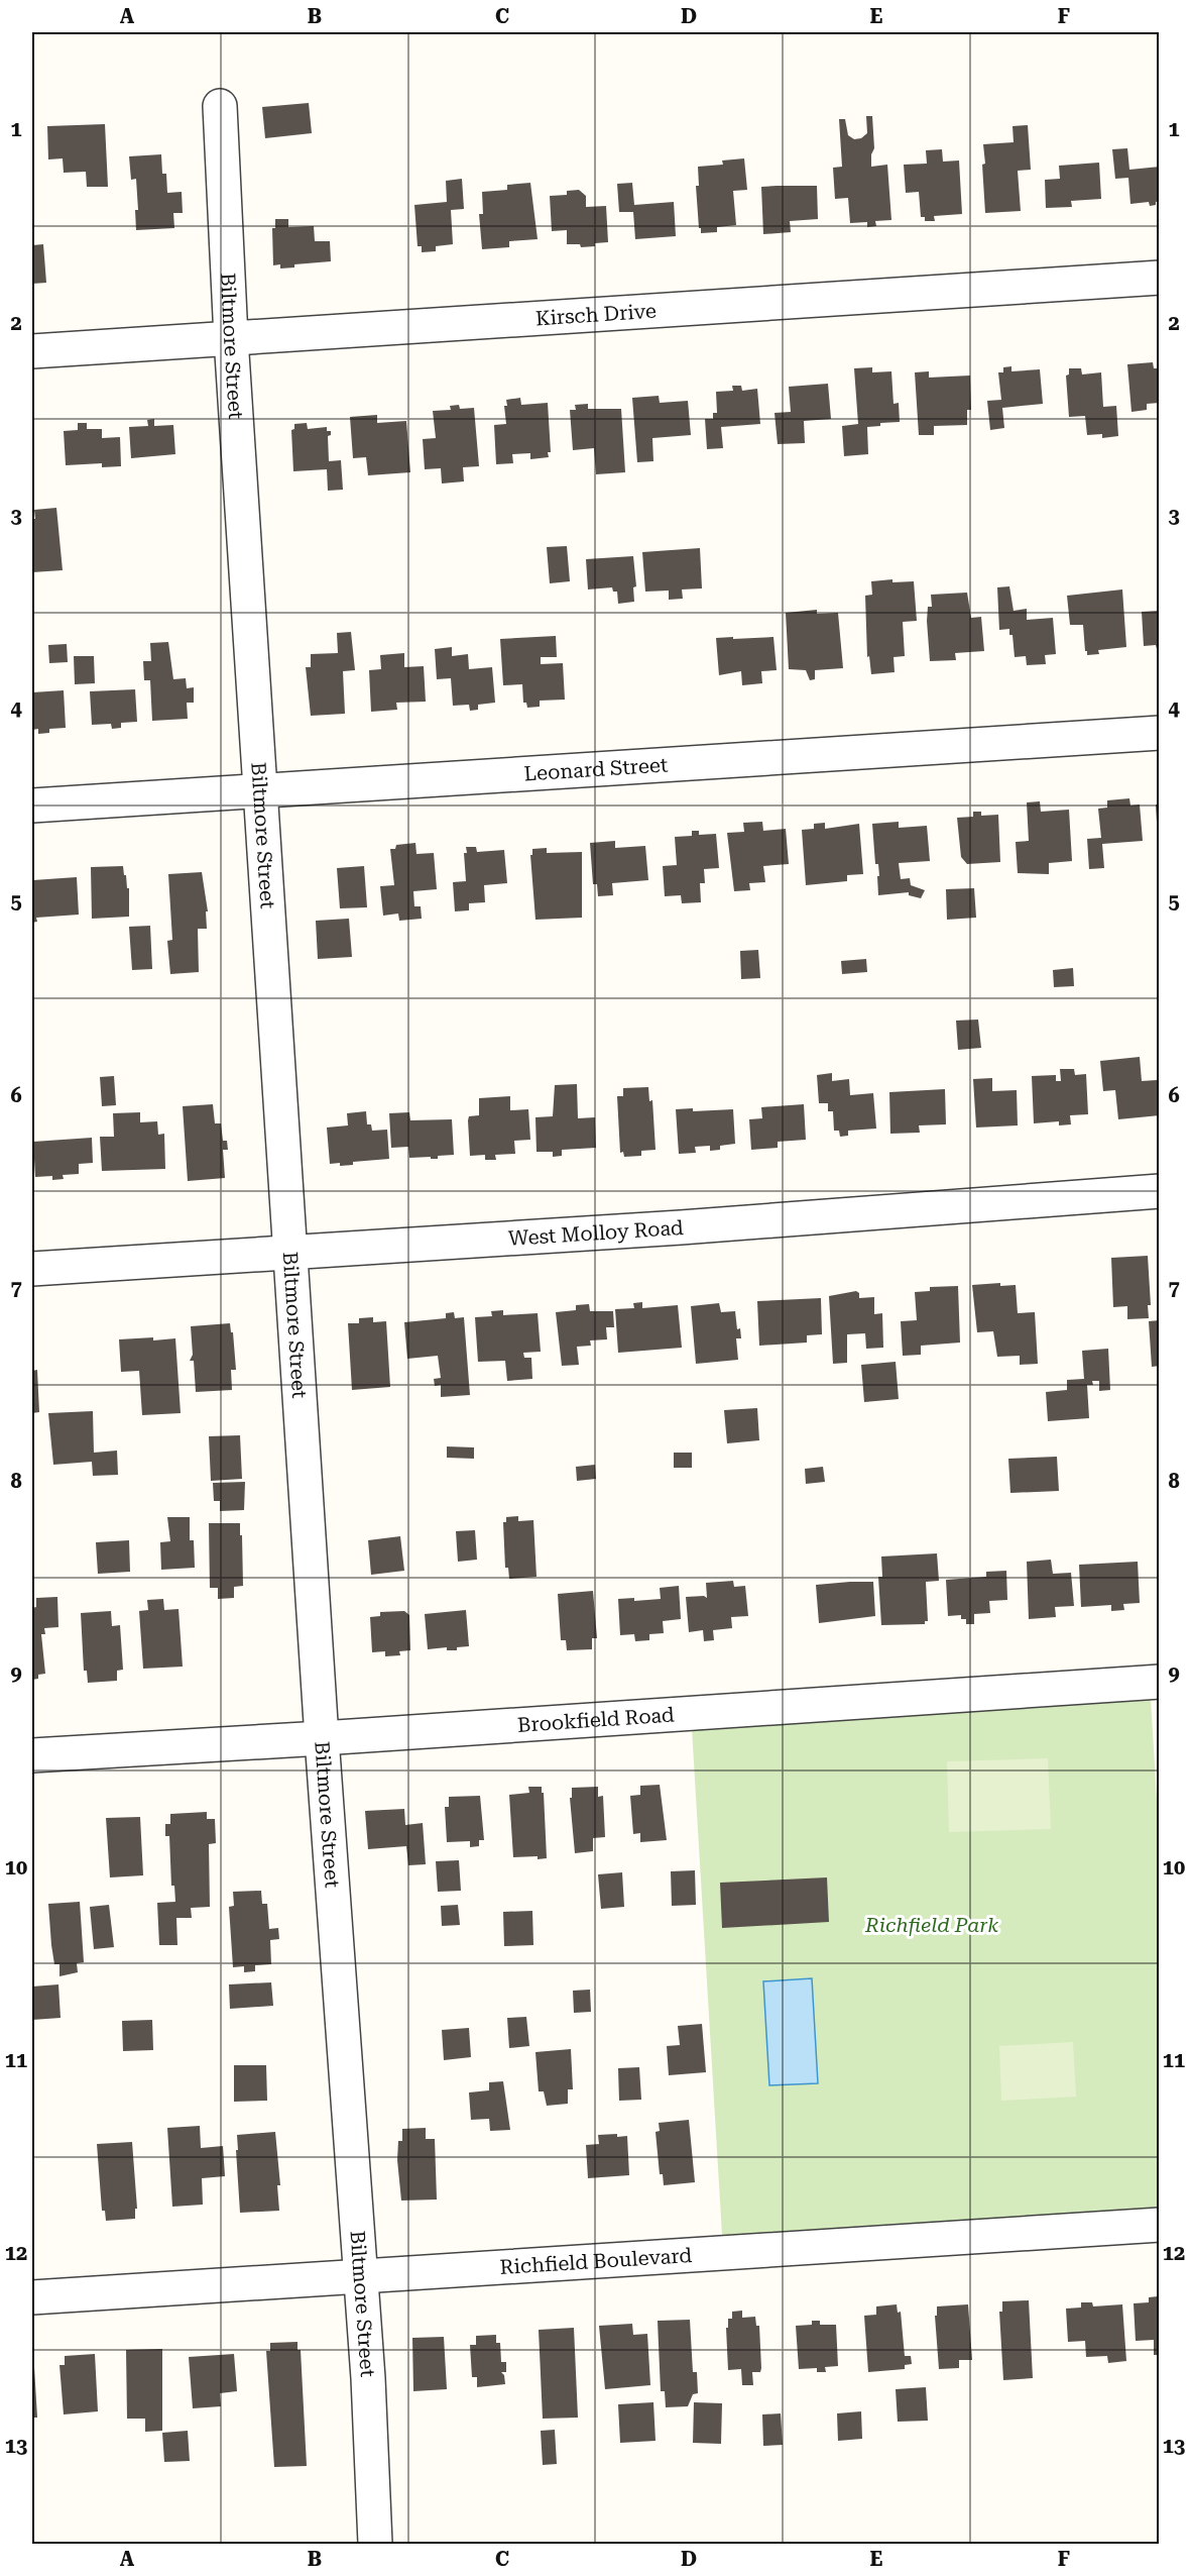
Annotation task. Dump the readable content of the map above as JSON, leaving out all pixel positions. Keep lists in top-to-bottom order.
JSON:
{
  "streets": {
    "street": [
      "Kirsch Drive",
      "Biltmore Street",
      "Leonard Street",
      "West Molloy Road",
      "Brookfield Road",
      "Richfield Boulevard"
    ]
  },
  "crossings": [
    ["Kirsch Drive", "Biltmore Street"],
    ["Biltmore Street", "Leonard Street"],
    ["Biltmore Street", "West Molloy Road"],
    ["Biltmore Street", "Brookfield Road"],
    ["Biltmore Street", "Richfield Boulevard"]
  ],
  "parks": ["Richfield Park"],
  "grid": {
    "columns": [
      "A",
      "B",
      "C",
      "D",
      "E",
      "F"
    ],
    "rows": [
      "1",
      "2",
      "3",
      "4",
      "5",
      "6",
      "7",
      "8",
      "9",
      "10",
      "11",
      "12",
      "13"
    ]
  }
}
